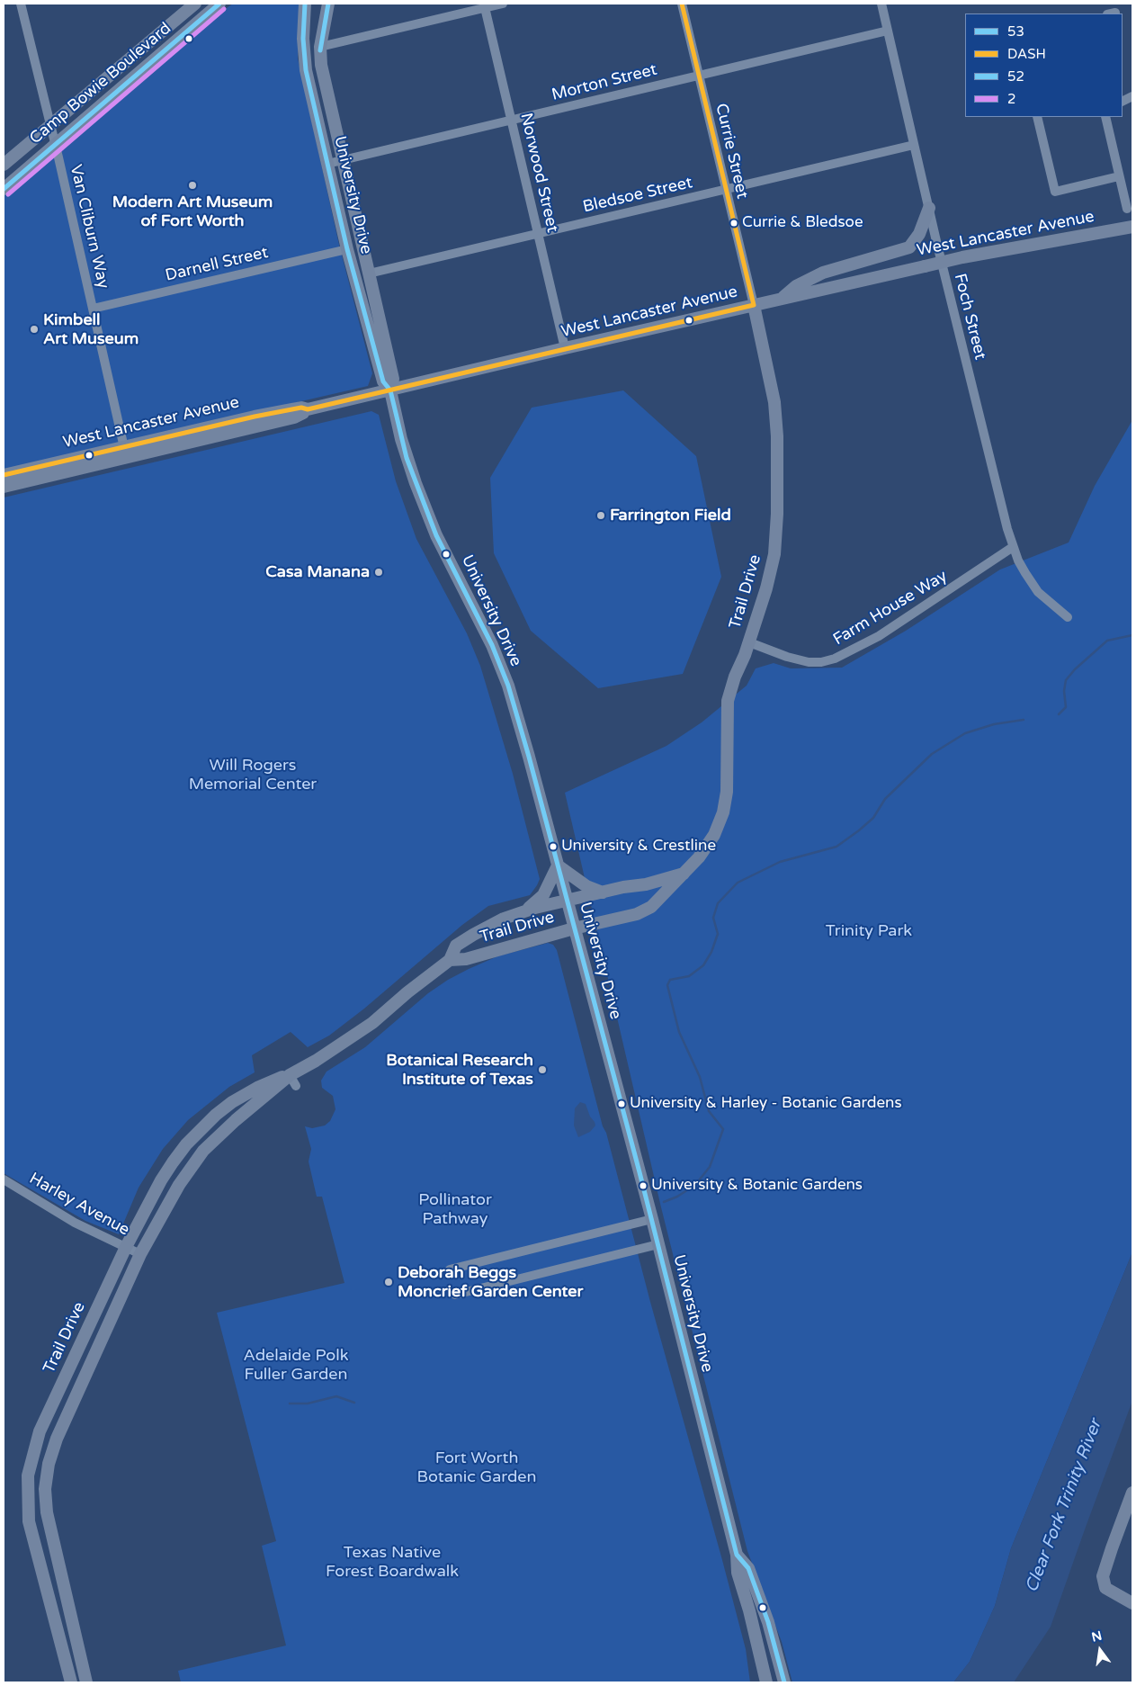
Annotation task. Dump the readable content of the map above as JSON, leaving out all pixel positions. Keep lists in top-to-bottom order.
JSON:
{
  "streets": {
    "main road": [
      "Camp Bowie Boulevard",
      "University Drive",
      "West Lancaster Avenue",
      "Trail Drive"
    ],
    "street": [
      "Morton Street",
      "Currie Street",
      "Norwood Street",
      "Bledsoe Street",
      "Van Cliburn Way",
      "Darnell Street",
      "Foch Street",
      "Farm House Way",
      "Harley Avenue"
    ]
  },
  "crossings": [
    ["Morton Street", "Currie Street"],
    ["Morton Street", "Norwood Street"],
    ["Morton Street", "University Drive"],
    ["Morton Street", "Foch Street"],
    ["Camp Bowie Boulevard", "Van Cliburn Way"],
    ["Currie Street", "Bledsoe Street"],
    ["Currie Street", "West Lancaster Avenue"],
    ["Currie Street", "Trail Drive"],
    ["Norwood Street", "Bledsoe Street"],
    ["Norwood Street", "West Lancaster Avenue"],
    ["University Drive", "Bledsoe Street"],
    ["University Drive", "West Lancaster Avenue"],
    ["University Drive", "Darnell Street"],
    ["University Drive", "Trail Drive"],
    ["Bledsoe Street", "Foch Street"],
    ["Van Cliburn Way", "West Lancaster Avenue"],
    ["Van Cliburn Way", "Darnell Street"],
    ["West Lancaster Avenue", "Trail Drive"],
    ["Foch Street", "Farm House Way"],
    ["Trail Drive", "Farm House Way"],
    ["Trail Drive", "Harley Avenue"]
  ],
  "water": ["Clear Fork Trinity River"],
  "parks": [
    "Will Rogers Memorial Center",
    "Trinity Park",
    "Pollinator Pathway",
    "Adelaide Polk Fuller Garden",
    "Fort Worth Botanic Garden",
    "Texas Native Forest Boardwalk"
  ],
  "places": [
    "Modern Art Museum of Fort Worth",
    "Currie & Bledsoe",
    "Kimbell Art Museum",
    "Farrington Field",
    "Casa Manana",
    "University & Crestline",
    "Botanical Research Institute of Texas",
    "University & Harley - Botanic Gardens",
    "University & Botanic Gardens",
    "Deborah Beggs Moncrief Garden Center"
  ],
  "lines": [
    "transit line 53",
    "transit line DASH",
    "transit line 52",
    "transit line 2"
  ],
  "legend": [
    "53",
    "DASH",
    "52",
    "2"
  ],
  "north": "top"
}
